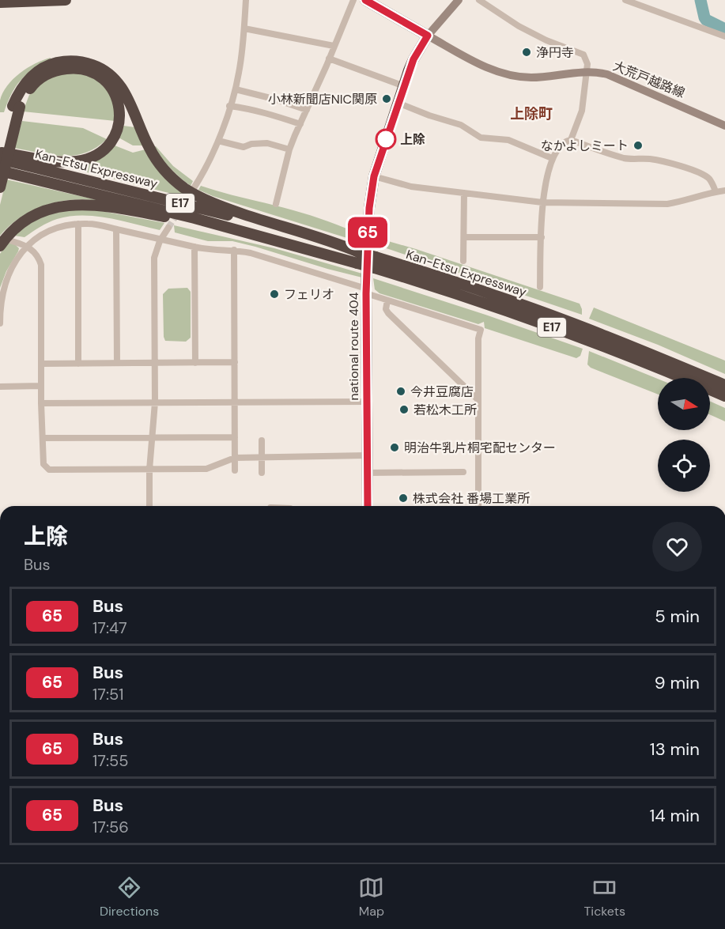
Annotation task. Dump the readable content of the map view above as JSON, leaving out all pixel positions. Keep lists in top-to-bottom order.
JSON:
{
  "streets": {
    "highway": ["Kan-Etsu Expressway", "E17", "national route 404"],
    "main road": ["大荒戸越路線"]
  },
  "crossings": [
    ["大荒戸越路線", "national route 404"]
  ],
  "districts": ["上除町"],
  "places": [
    "浄円寺",
    "小林新聞店NIC関原",
    "上除",
    "なかよしミート",
    "フェリオ",
    "今井豆腐店",
    "若松木工所",
    "明治牛乳片桐宅配センター",
    "株式会社 番場工業所"
  ],
  "lines": ["bus line 65"],
  "north": "right",
  "page": {
    "on_map": "65",
    "heading": ["上除", "Bus"],
    "list": [
      {
        "mark": "65",
        "name": "Bus",
        "note": "17:47",
        "value": "5 min"
      },
      {
        "mark": "65",
        "name": "Bus",
        "note": "17:51",
        "value": "9 min"
      },
      {
        "mark": "65",
        "name": "Bus",
        "note": "17:55",
        "value": "13 min"
      },
      {
        "mark": "65",
        "name": "Bus",
        "note": "17:56",
        "value": "14 min"
      }
    ],
    "tabs": ["Directions", "Map", "Tickets"]
  }
}
